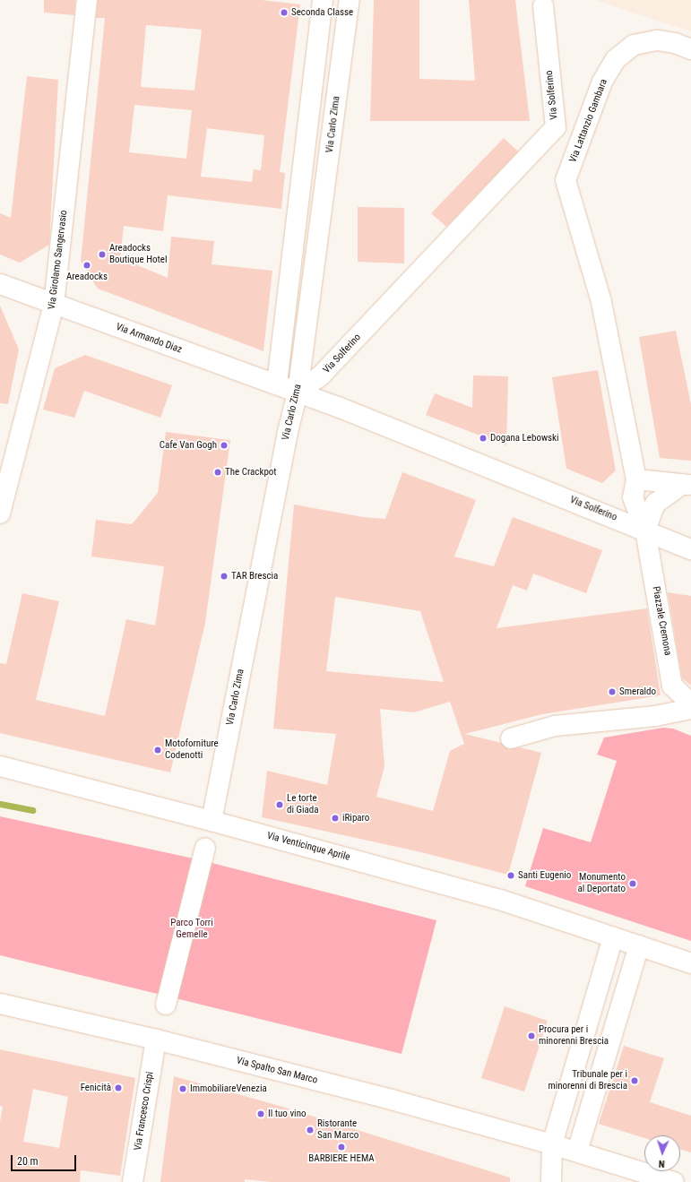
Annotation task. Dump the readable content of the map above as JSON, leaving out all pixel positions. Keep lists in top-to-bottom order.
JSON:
{
  "streets": {
    "street": [
      "Via Solferino",
      "Via Lattanzio Gambara",
      "Via Carlo Zima",
      "Via Girolamo Sangervasio",
      "Via Armando Diaz",
      "Piazzale Cremona",
      "Via Venticinque Aprile",
      "Via Spalto San Marco",
      "Via Francesco Crispi"
    ]
  },
  "crossings": [
    ["Via Solferino", "Via Carlo Zima"],
    ["Via Solferino", "Via Armando Diaz"],
    ["Via Solferino", "Piazzale Cremona"],
    ["Via Carlo Zima", "Via Armando Diaz"],
    ["Via Carlo Zima", "Via Venticinque Aprile"],
    ["Via Girolamo Sangervasio", "Via Armando Diaz"],
    ["Via Spalto San Marco", "Via Francesco Crispi"]
  ],
  "parks": ["Parco Torri Gemelle"],
  "places": [
    "Seconda Classe",
    "Areadocks Boutique Hotel",
    "Areadocks",
    "Dogana Lebowski",
    "Cafe Van Gogh",
    "The Crackpot",
    "TAR Brescia",
    "Smeraldo",
    "Motoforniture Codenotti",
    "Le torte di Giada",
    "iRiparo",
    "Santi Eugenio",
    "Monumento al Deportato",
    "Procura per i minorenni Brescia",
    "Tribunale per i minorenni di Brescia",
    "Fenicità",
    "ImmobiliareVenezia",
    "Il tuo vino",
    "Ristorante San Marco",
    "BARBIERE HEMA"
  ],
  "scale_bar": "20 m",
  "north": "bottom"
}
